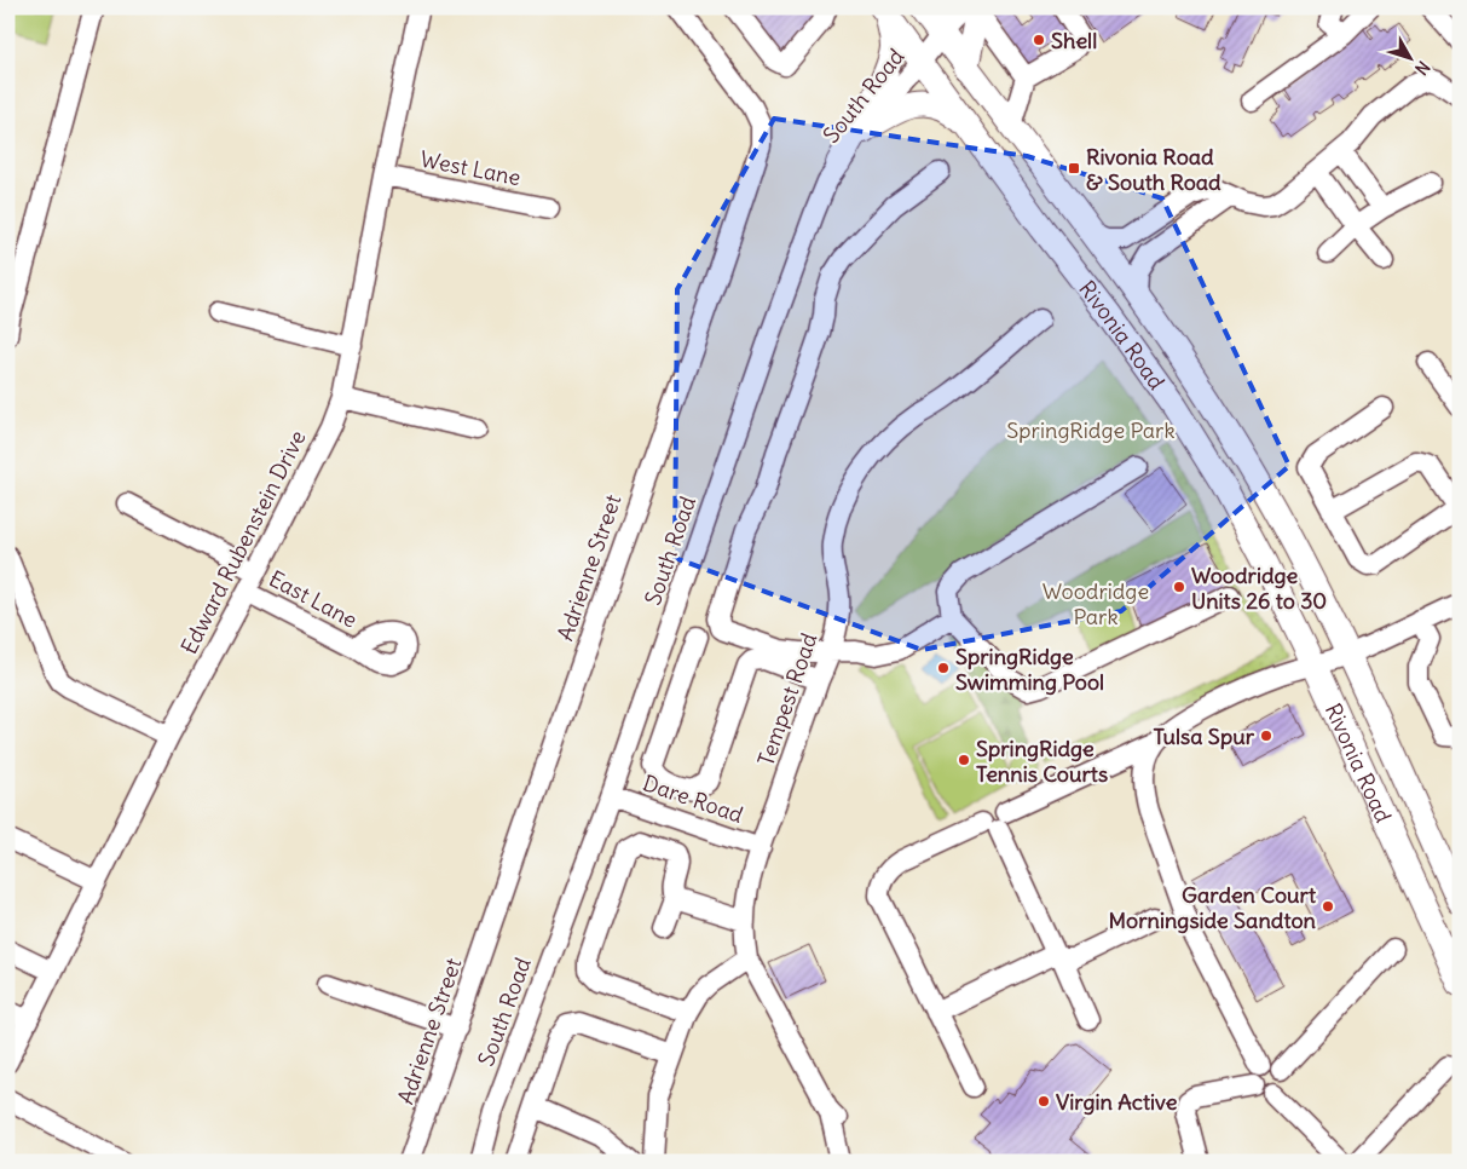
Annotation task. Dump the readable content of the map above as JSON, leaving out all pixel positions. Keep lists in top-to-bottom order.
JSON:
{
  "streets": {
    "main road": ["Rivonia Road"],
    "street": [
      "South Road",
      "West Lane",
      "Edward Rubenstein Drive",
      "Adrienne Street",
      "East Lane",
      "Tempest Road",
      "Dare Road"
    ]
  },
  "crossings": [
    ["South Road", "Rivonia Road"],
    ["South Road", "Dare Road"],
    ["West Lane", "Edward Rubenstein Drive"],
    ["Edward Rubenstein Drive", "East Lane"],
    ["Tempest Road", "Dare Road"]
  ],
  "parks": ["SpringRidge Park", "Woodridge Park"],
  "places": {
    "other": [
      "Shell",
      "Woodridge Units 26 to 30",
      "SpringRidge Swimming Pool",
      "Tulsa Spur",
      "SpringRidge Tennis Courts",
      "Garden Court Morningside Sandton",
      "Virgin Active"
    ],
    "transit": ["Rivonia Road & South Road"]
  },
  "north": "bottom right"
}
